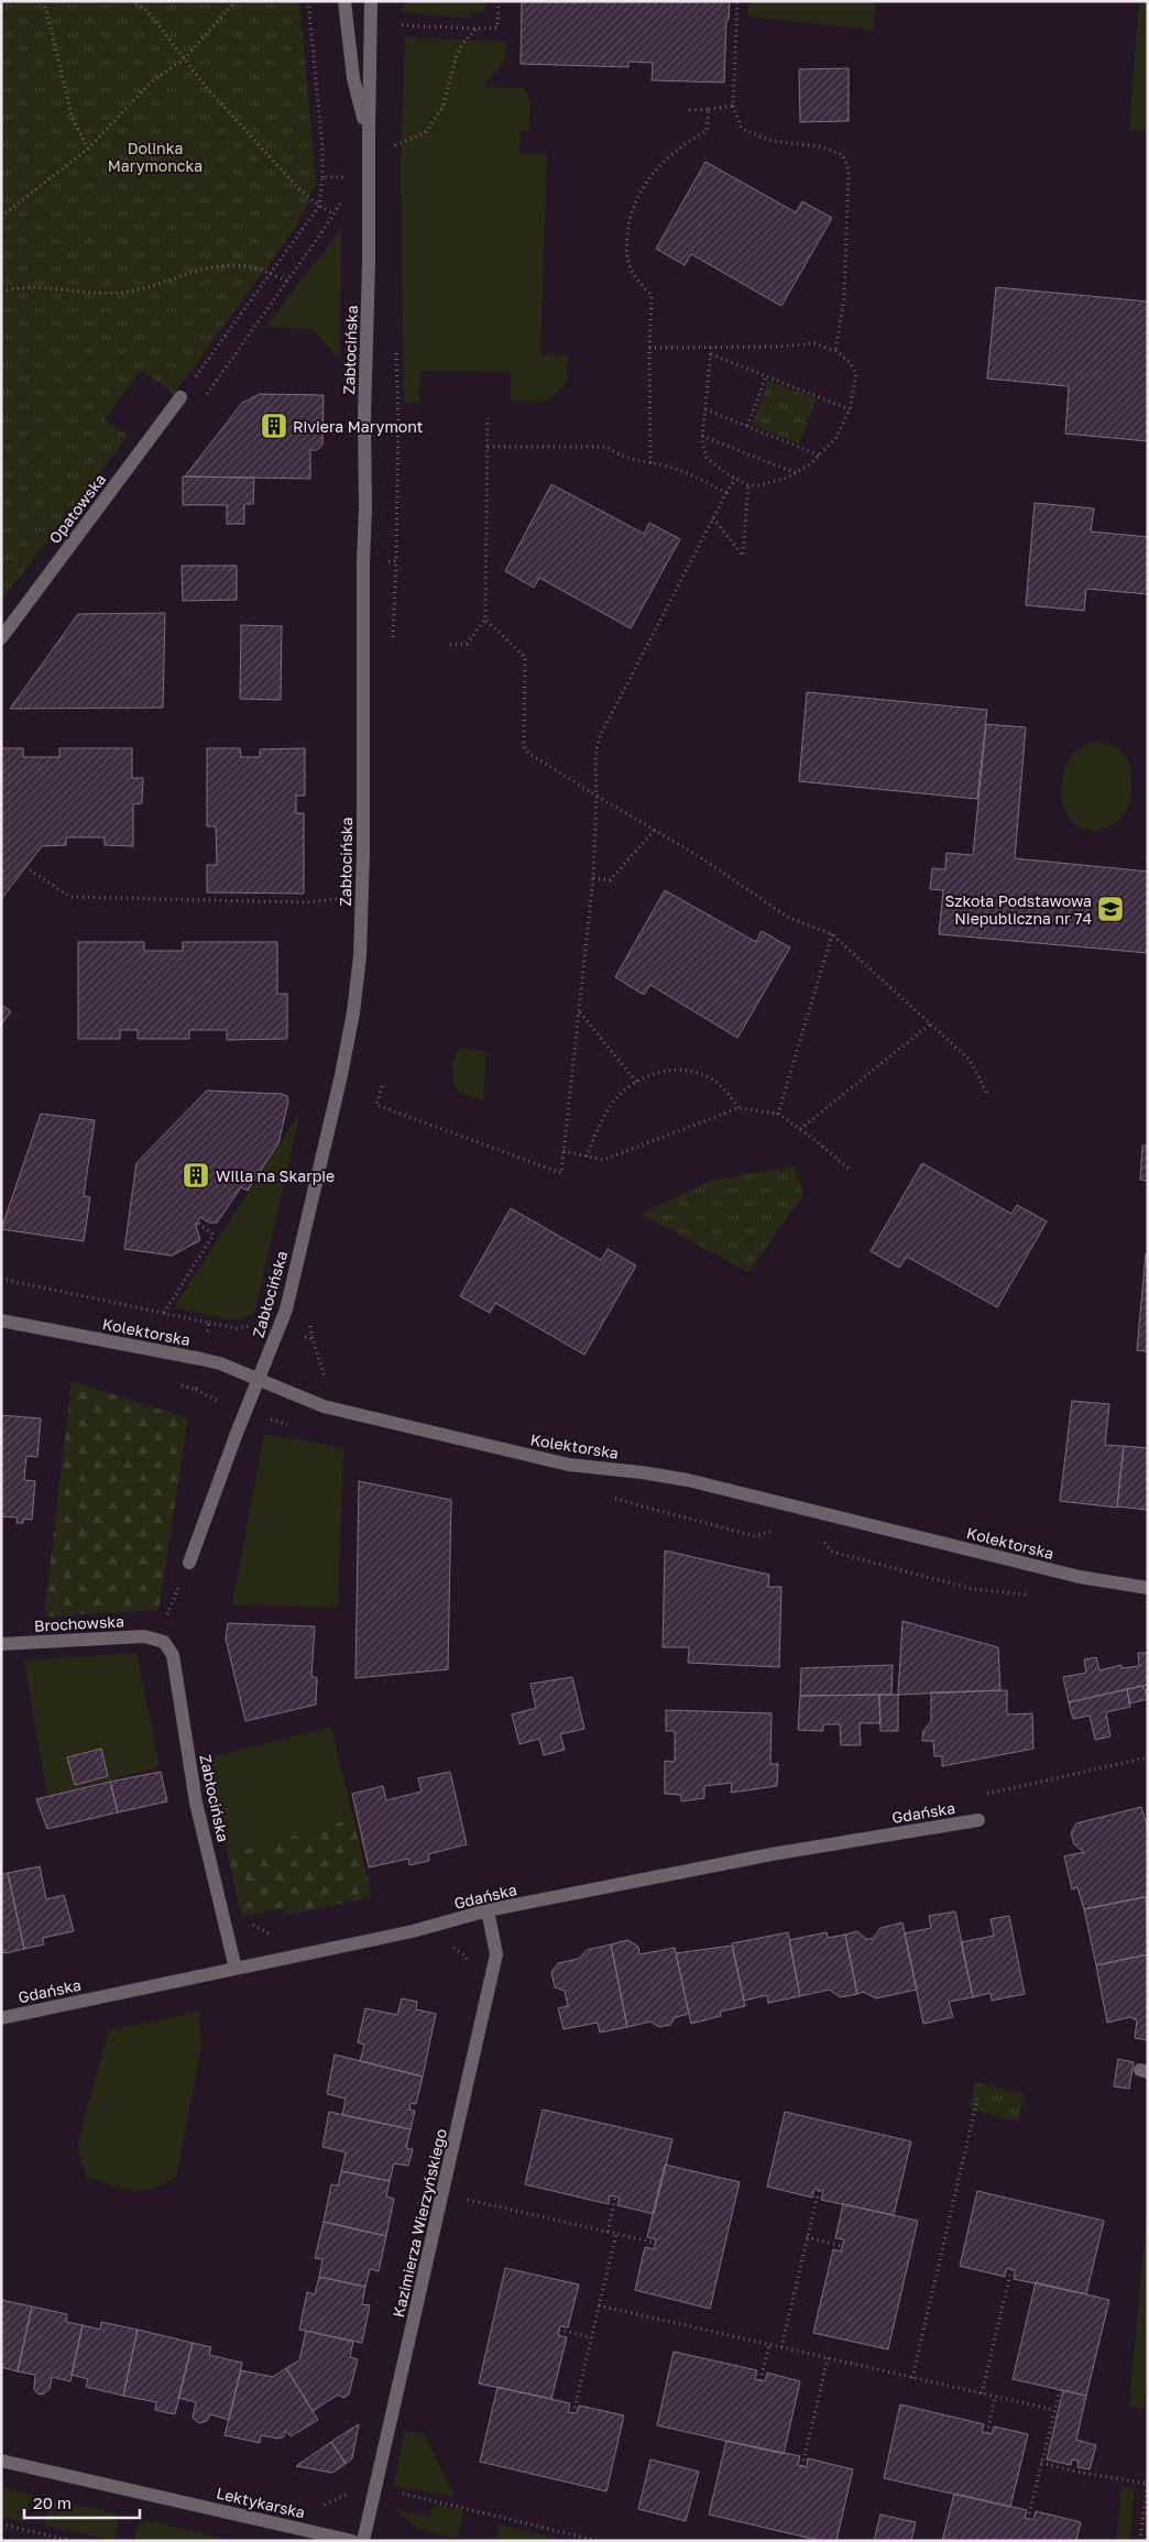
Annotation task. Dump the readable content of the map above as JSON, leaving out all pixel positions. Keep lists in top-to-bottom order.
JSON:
{
  "streets": {
    "street": [
      "Zabłocińska",
      "Opatowska",
      "Kolektorska",
      "Brochowska",
      "Gdańska",
      "Kazimierza Wierzyńskiego",
      "Lektykarska"
    ]
  },
  "crossings": [
    ["Zabłocińska", "Kolektorska"],
    ["Zabłocińska", "Brochowska"],
    ["Zabłocińska", "Gdańska"],
    ["Gdańska", "Kazimierza Wierzyńskiego"]
  ],
  "parks": ["Dolinka Marymoncka"],
  "places": {
    "building": ["Riviera Marymont", "Willa na Skarpie"],
    "school or university": ["Szkoła Podstawowa Niepubliczna nr 74"]
  },
  "scale_bar": "20 m"
}
